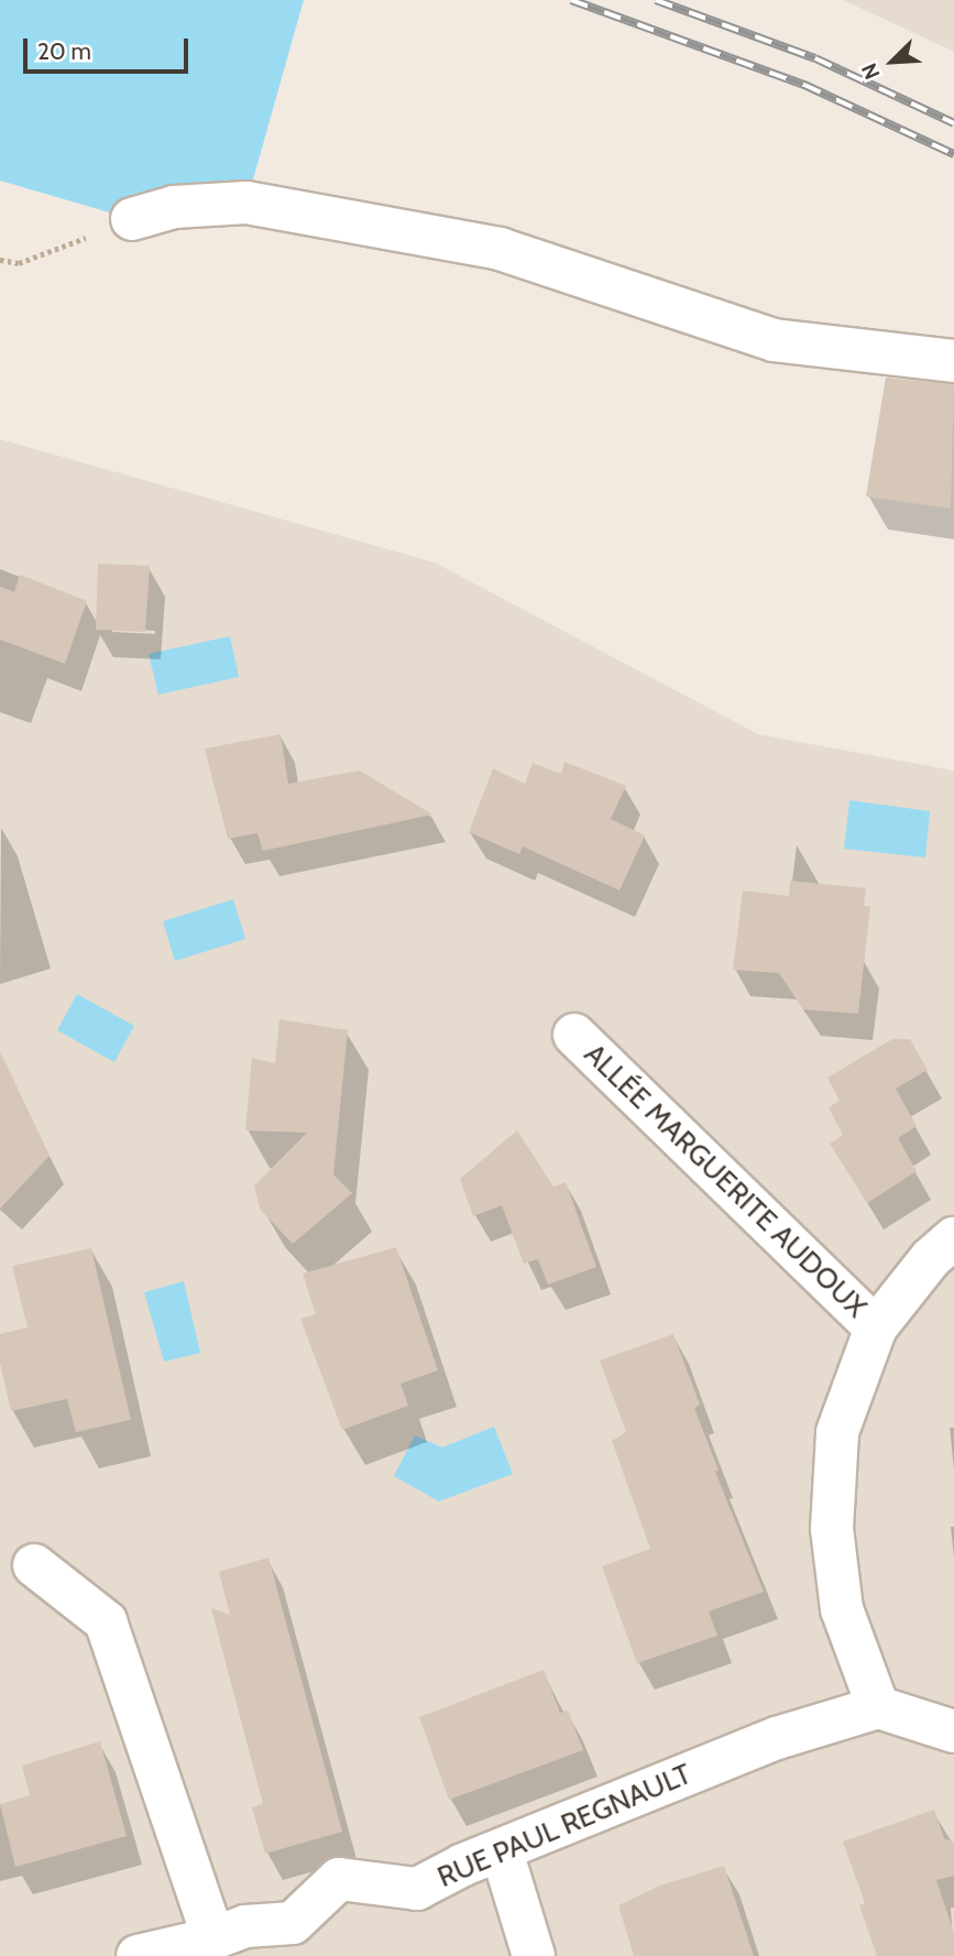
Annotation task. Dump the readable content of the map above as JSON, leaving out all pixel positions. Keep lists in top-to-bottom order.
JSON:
{
  "streets": {
    "street": ["ALLÉE MARGUERITE AUDOUX", "RUE PAUL REGNAULT"]
  },
  "scale_bar": "20 m",
  "north": "bottom left"
}
